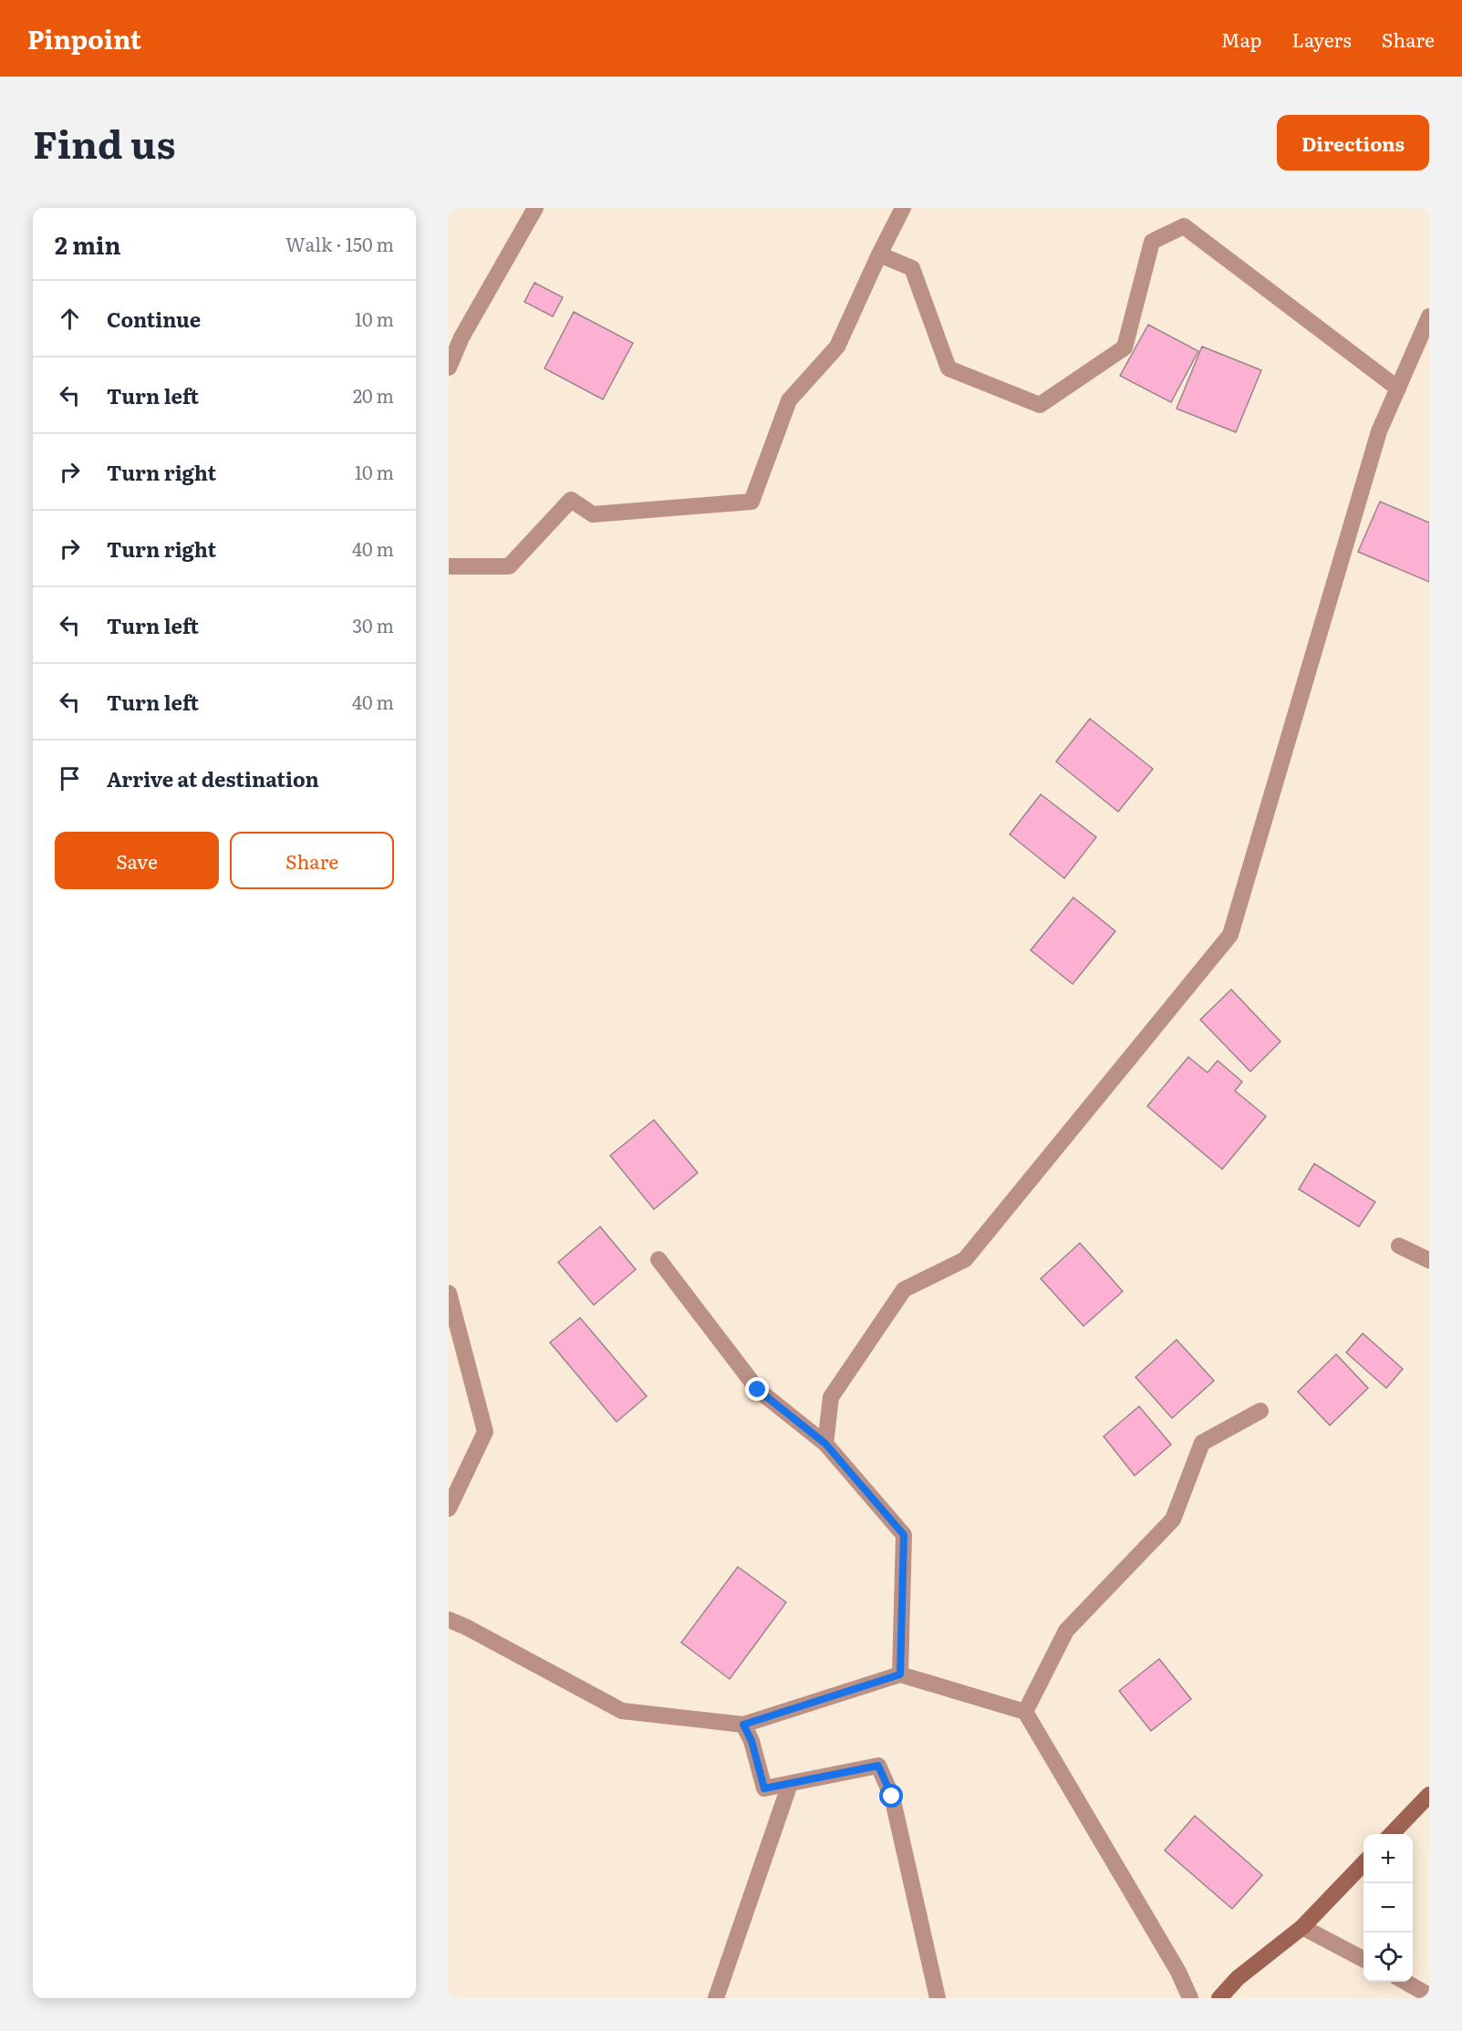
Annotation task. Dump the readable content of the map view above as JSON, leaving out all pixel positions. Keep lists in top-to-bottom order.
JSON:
{
  "page": {
    "header": "Pinpoint",
    "nav": ["Map", "Layers", "Share"],
    "title": "Find us",
    "buttons": [
      "Directions",
      ["Save", "Share"]
    ],
    "heading": ["2 min", "Walk · 150 m"],
    "list": [
      ["Continue", "10 m"],
      ["Turn left", "20 m"],
      ["Turn right", "10 m"],
      ["Turn right", "40 m"],
      ["Turn left", "30 m"],
      ["Turn left", "40 m"],
      "Arrive at destination"
    ],
    "map_buttons": ["+", "−"]
  }
}
